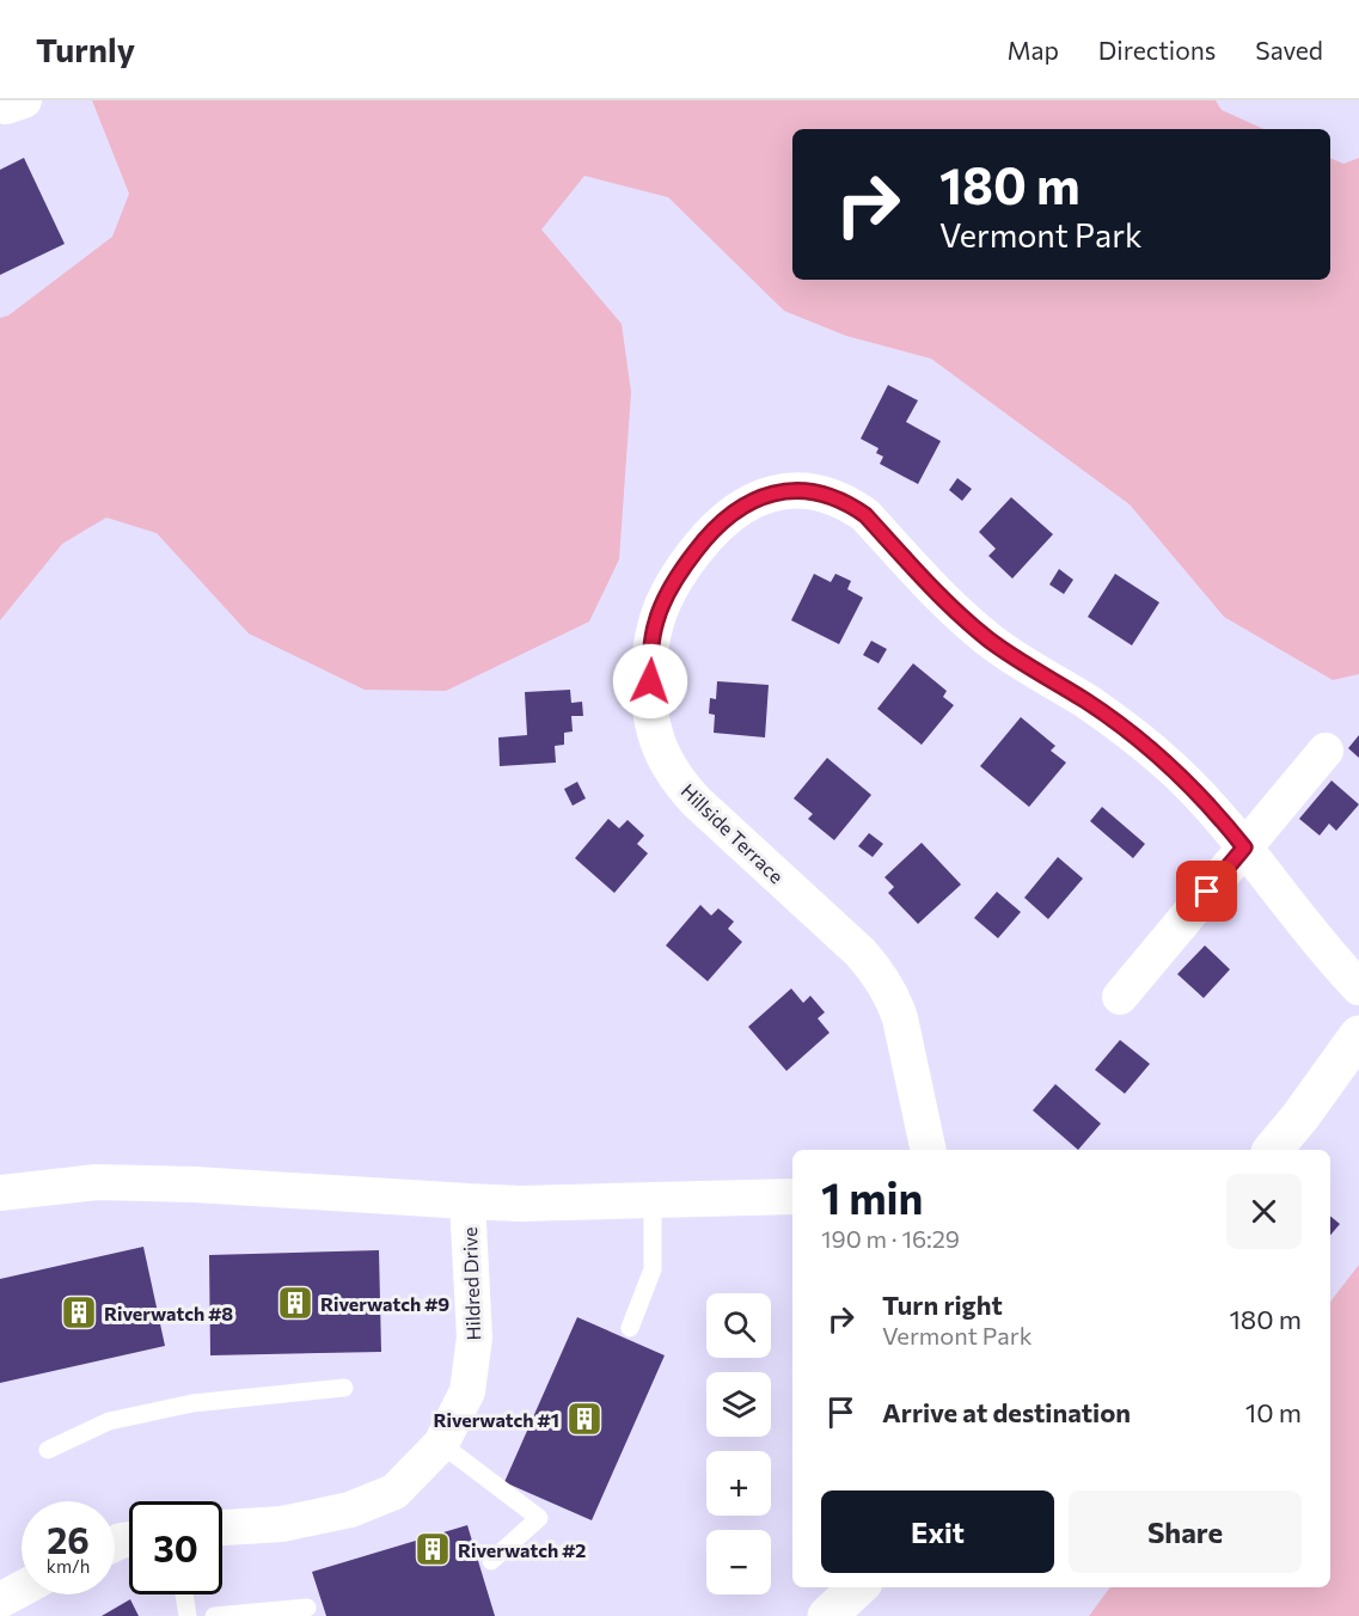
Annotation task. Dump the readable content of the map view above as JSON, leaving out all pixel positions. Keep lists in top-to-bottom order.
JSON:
{
  "streets": {
    "street": ["Hillside Terrace", "Hildred Drive"]
  },
  "places": {
    "building": [
      "Riverwatch #9",
      "Riverwatch #8",
      "Riverwatch #1",
      "Riverwatch #2"
    ]
  },
  "page": {
    "header": "Turnly",
    "nav": ["Map", "Directions", "Saved"],
    "turn": ["180 m", "Vermont Park"],
    "heading": ["1 min", "190 m · 16:29"],
    "list": [
      {
        "name": "Turn right",
        "note": "Vermont Park",
        "value": "180 m"
      },
      {
        "name": "Arrive at destination",
        "value": "10 m"
      }
    ],
    "map_buttons": ["+", "−"],
    "buttons": ["Exit", "Share"],
    "speed": "26 km/h",
    "limit": "30"
  }
}
